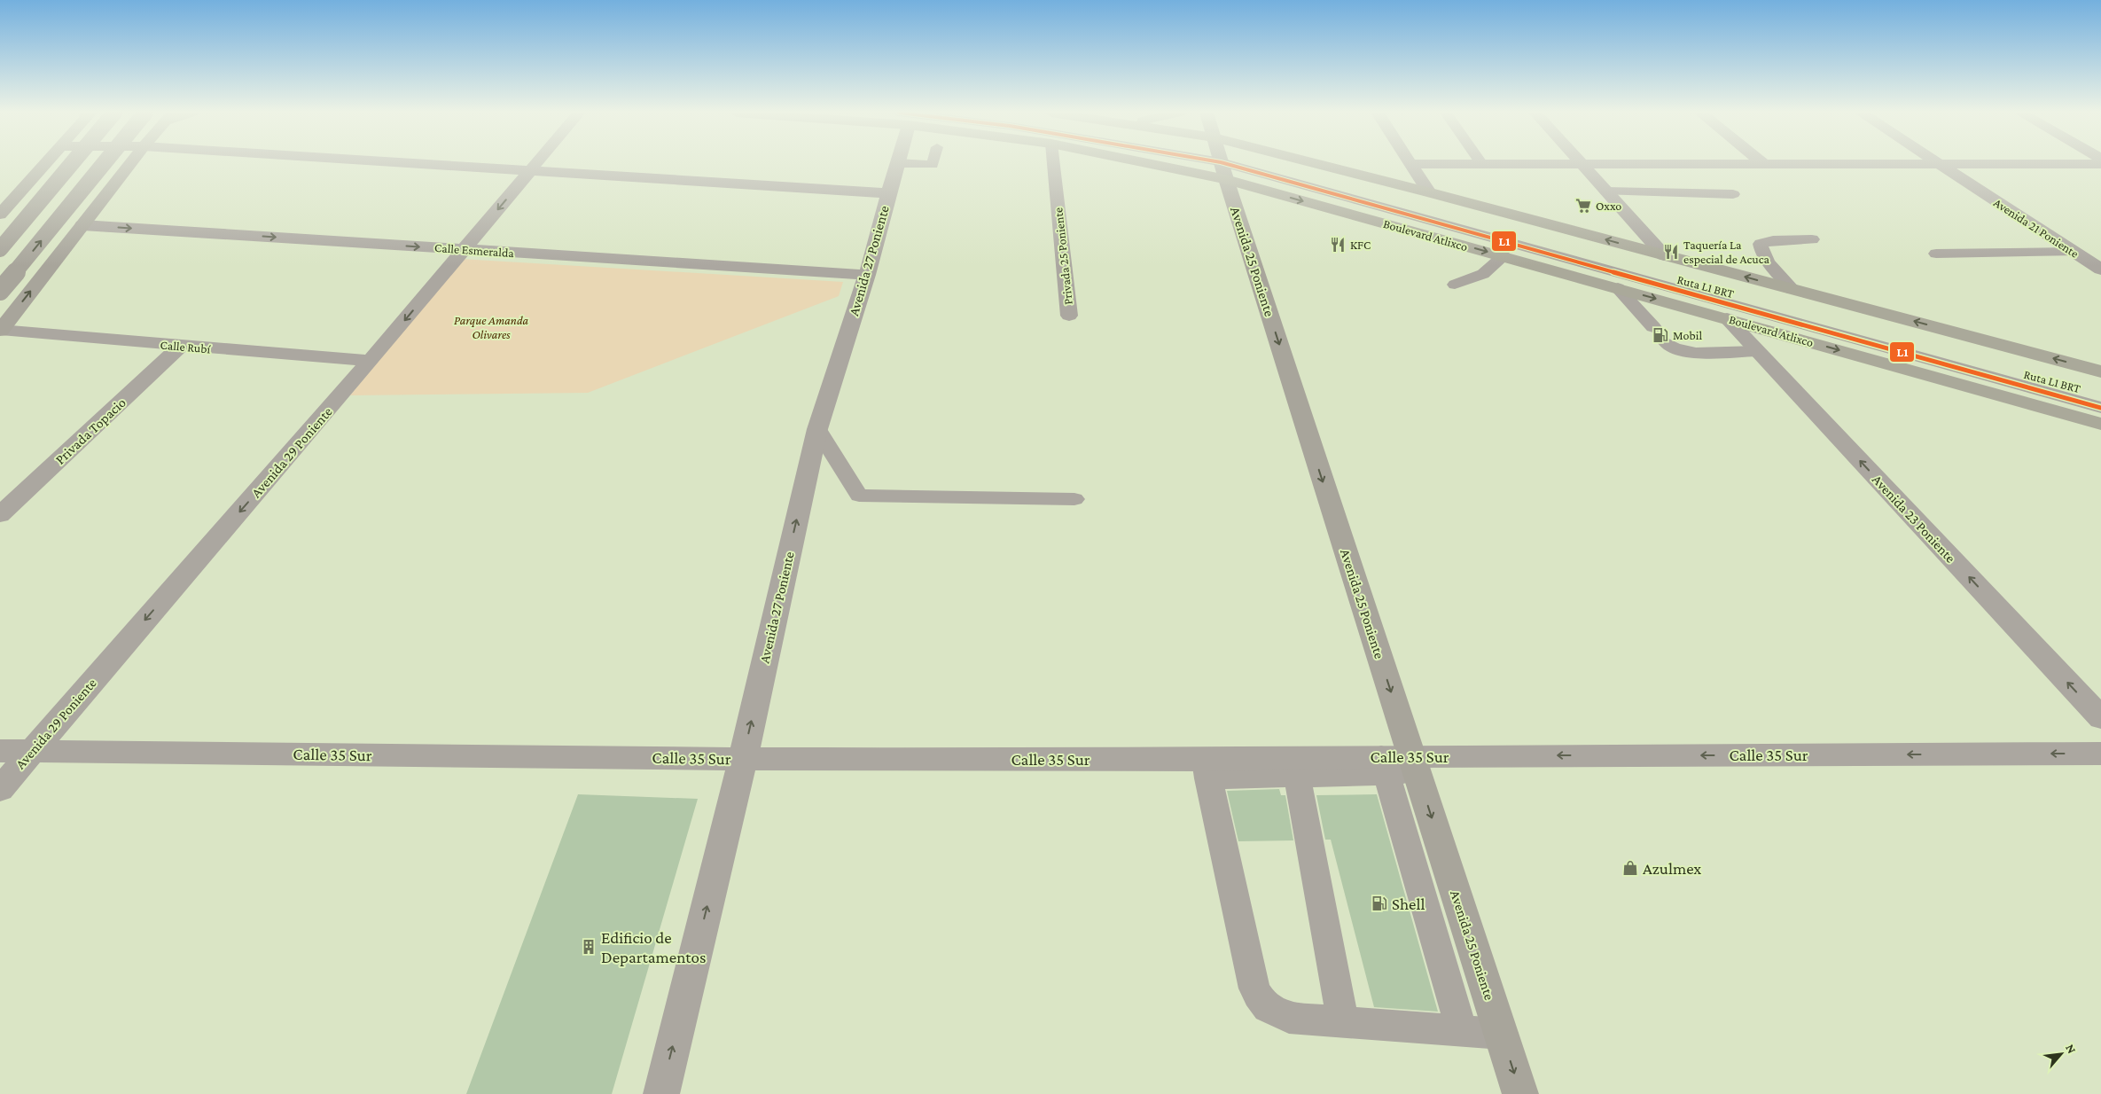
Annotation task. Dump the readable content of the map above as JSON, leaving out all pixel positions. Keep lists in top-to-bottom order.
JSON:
{
  "streets": {
    "main road": ["Boulevard Atlixco", "Avenida 25 Poniente"],
    "street": [
      "Avenida 21 Poniente",
      "Calle Esmeralda",
      "Avenida 27 Poniente",
      "Calle Rubí",
      "Privada Topacio",
      "Avenida 29 Poniente",
      "Avenida 23 Poniente",
      "Calle 35 Sur"
    ],
    "lane": ["Privada 25 Poniente", "Ruta L1 BRT"]
  },
  "crossings": [
    ["Boulevard Atlixco", "Avenida 23 Poniente"],
    ["Calle Esmeralda", "Avenida 27 Poniente"],
    ["Calle Esmeralda", "Avenida 29 Poniente"],
    ["Avenida 27 Poniente", "Calle 35 Sur"],
    ["Avenida 25 Poniente", "Calle 35 Sur"],
    ["Calle Rubí", "Privada Topacio"],
    ["Calle Rubí", "Avenida 29 Poniente"],
    ["Avenida 29 Poniente", "Calle 35 Sur"]
  ],
  "one_way": [
    "Calle Esmeralda",
    "Avenida 27 Poniente",
    "Avenida 25 Poniente",
    "Avenida 29 Poniente",
    "Avenida 23 Poniente"
  ],
  "parks": ["Parque Amanda Olivares"],
  "places": {
    "supermarket": ["Oxxo"],
    "restaurant": ["KFC", "Taquería La especial de Acuca"],
    "fuel station": ["Mobil", "Shell"],
    "shop": ["Azulmex"],
    "building": ["Edificio de Departamentos"]
  },
  "lines": ["transit line L1"],
  "north": "top right"
}
